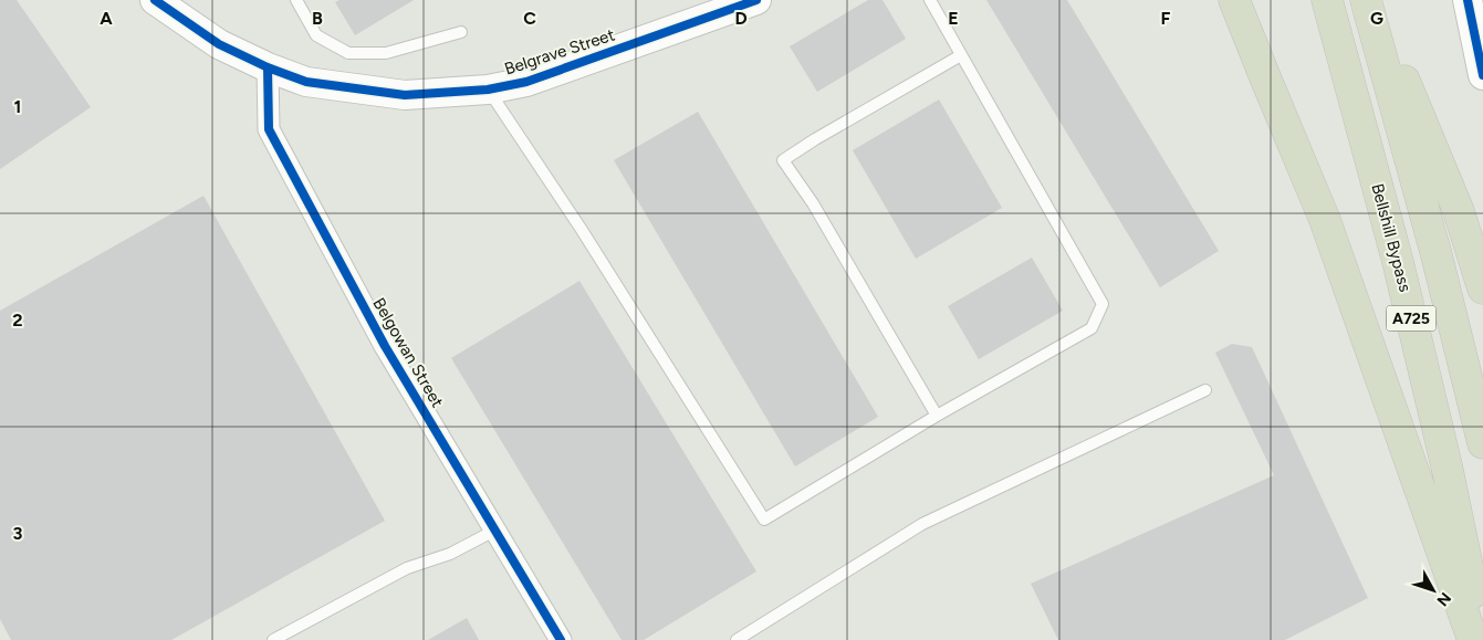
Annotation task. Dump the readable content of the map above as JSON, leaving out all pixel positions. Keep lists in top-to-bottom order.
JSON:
{
  "streets": {
    "highway": ["Bellshill Bypass", "A725"],
    "street": ["Belgrave Street", "Belgowan Street"]
  },
  "crossings": [
    ["Belgrave Street", "Belgowan Street"]
  ],
  "north": "bottom right",
  "grid": {
    "columns": [
      "A",
      "B",
      "C",
      "D",
      "E",
      "F",
      "G"
    ],
    "rows": ["1", "2", "3"]
  }
}
